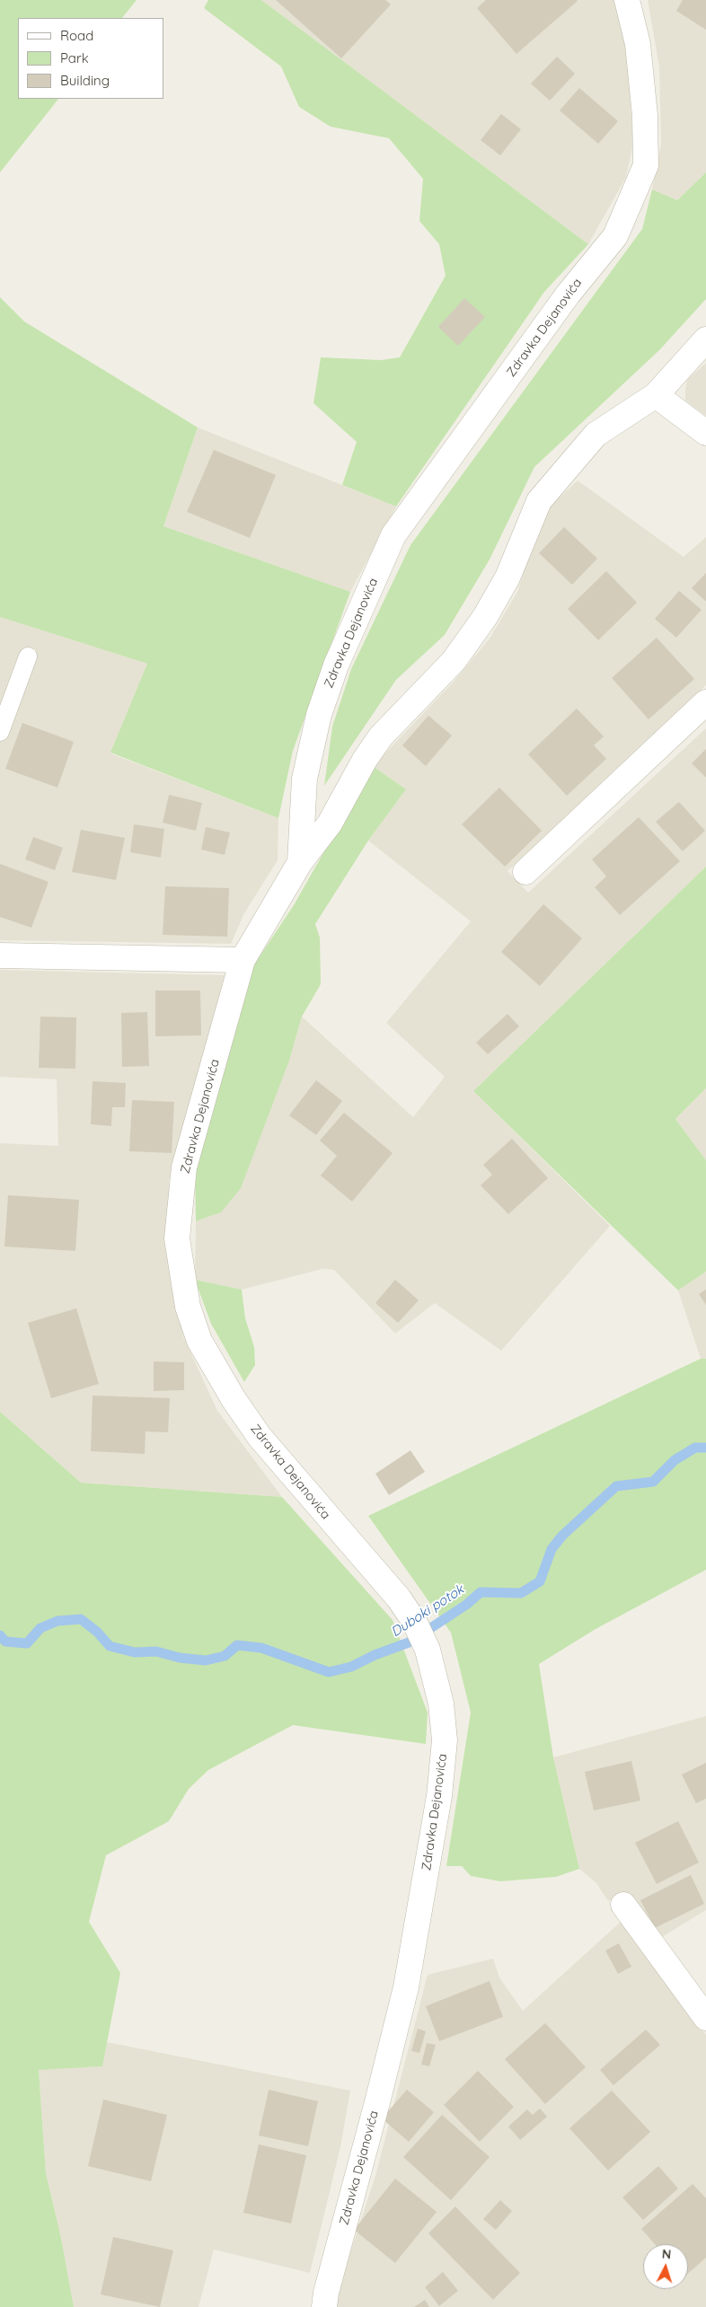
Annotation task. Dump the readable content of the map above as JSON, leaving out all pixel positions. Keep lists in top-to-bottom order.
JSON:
{
  "streets": {
    "street": ["Zdravka Dejanovića"]
  },
  "water": ["Duboki potok"],
  "legend": ["Road", "Park", "Building"],
  "north": "top"
}
